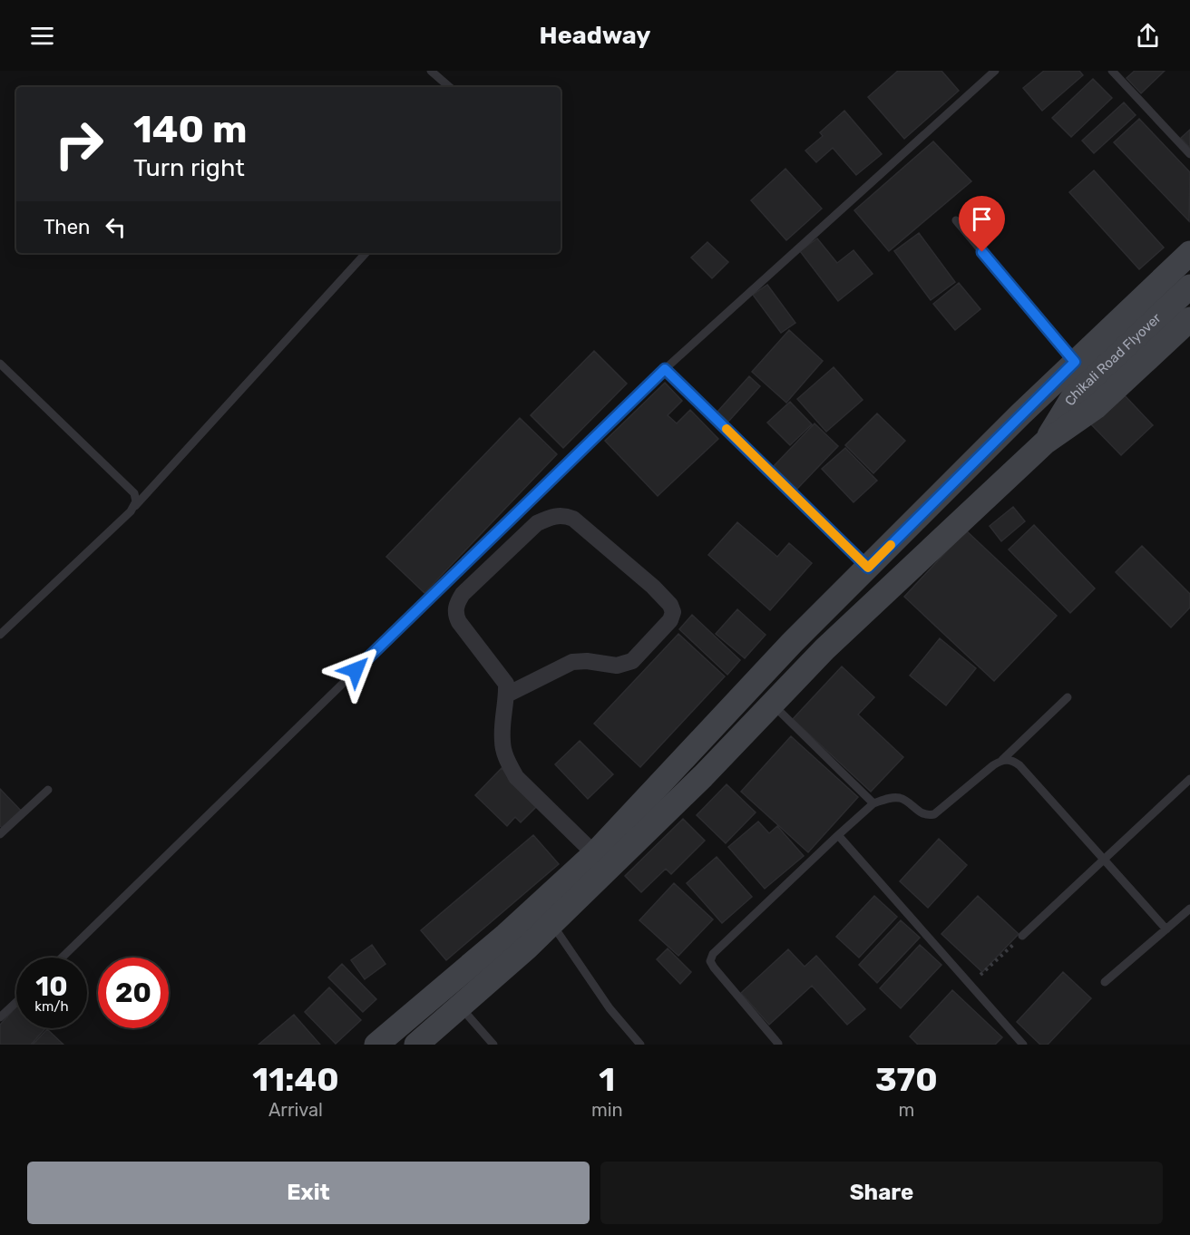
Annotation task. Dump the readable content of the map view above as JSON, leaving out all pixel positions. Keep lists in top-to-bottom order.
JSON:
{
  "streets": {
    "main road": ["Chikali Road Flyover"]
  },
  "page": {
    "header": "Headway",
    "turn": ["140 m", "Turn right"],
    "then": "Then",
    "speed": "10 km/h",
    "limit": "20",
    "eta": [
      "11:40",
      "Arrival",
      "1",
      "min",
      "370",
      "m"
    ],
    "buttons": ["Exit", "Share"]
  }
}
